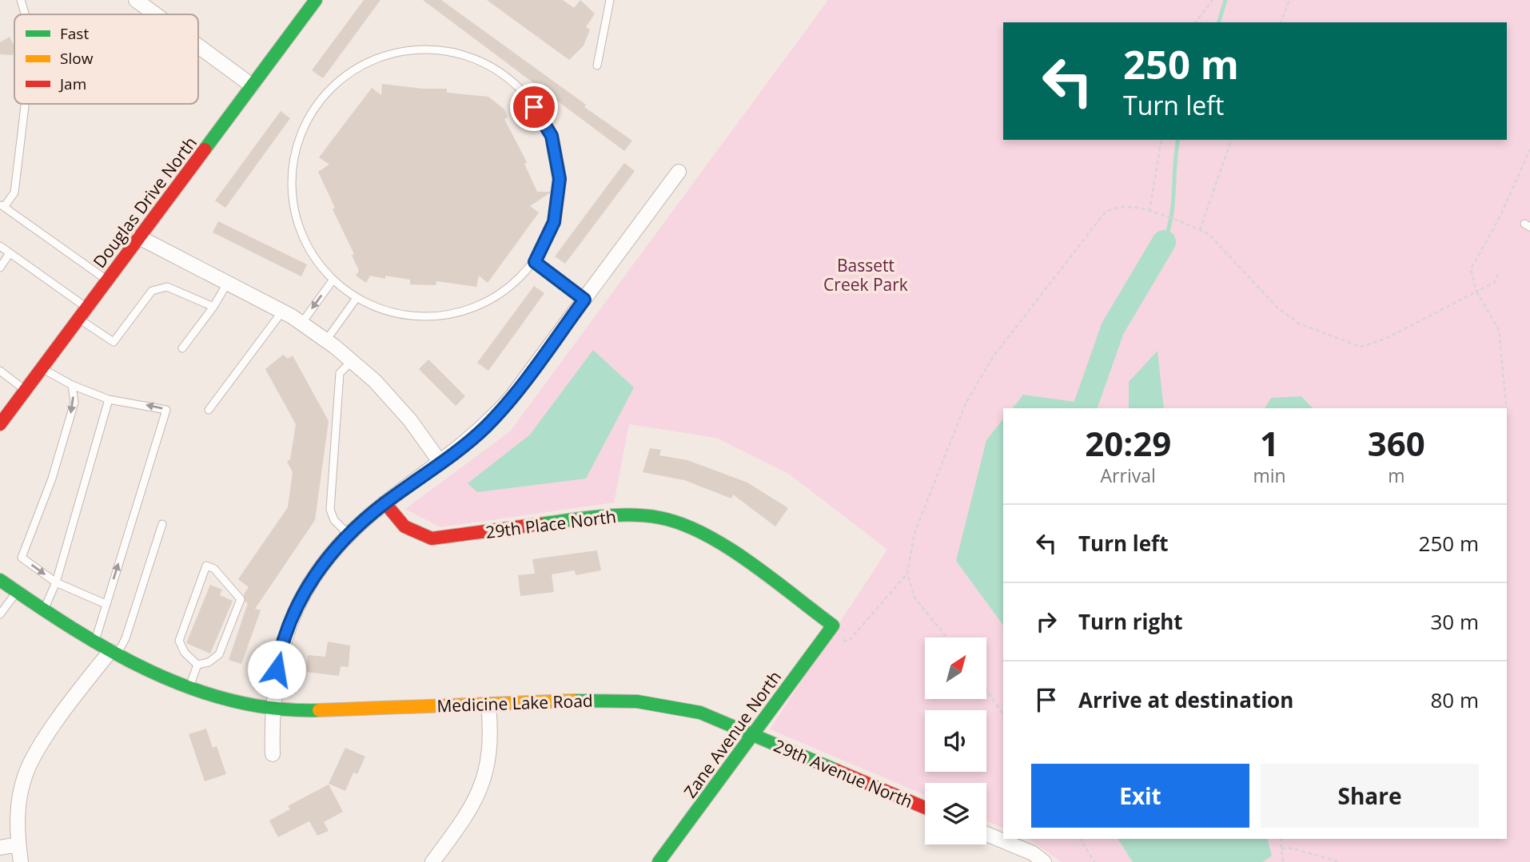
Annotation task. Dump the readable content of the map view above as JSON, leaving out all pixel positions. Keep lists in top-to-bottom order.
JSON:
{
  "streets": {
    "street": [
      "Douglas Drive North",
      "29th Place North",
      "Medicine Lake Road",
      "Zane Avenue North",
      "29th Avenue North"
    ]
  },
  "crossings": [
    ["29th Place North", "Zane Avenue North"],
    ["Medicine Lake Road", "Zane Avenue North"],
    ["Medicine Lake Road", "29th Avenue North"],
    ["Zane Avenue North", "29th Avenue North"]
  ],
  "parks": ["Bassett Creek Park"],
  "legend": ["Fast", "Slow", "Jam"],
  "north": "top right",
  "page": {
    "turn": ["250 m", "Turn left"],
    "eta": [
      "20:29",
      "Arrival",
      "1",
      "min",
      "360",
      "m"
    ],
    "list": [
      {
        "name": "Turn left",
        "value": "250 m"
      },
      {
        "name": "Turn right",
        "value": "30 m"
      },
      {
        "name": "Arrive at destination",
        "value": "80 m"
      }
    ],
    "buttons": ["Exit", "Share"]
  }
}
